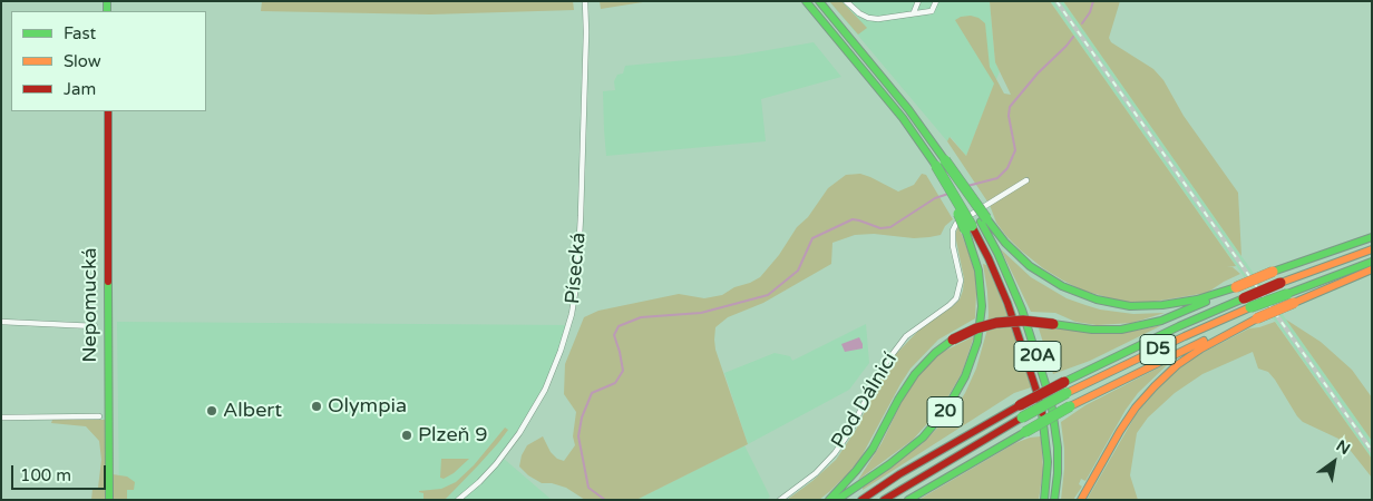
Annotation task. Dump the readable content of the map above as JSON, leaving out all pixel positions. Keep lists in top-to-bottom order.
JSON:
{
  "streets": {
    "main road": [
      "Nepomucká",
      "D5",
      "20A",
      "20"
    ],
    "street": ["Písecká", "Pod Dálnicí"]
  },
  "crossings": [
    ["20A", "20"]
  ],
  "places": ["Olympia", "Albert", "Plzeň 9"],
  "legend": ["Fast", "Slow", "Jam"],
  "scale_bar": "100 m",
  "north": "top right"
}
